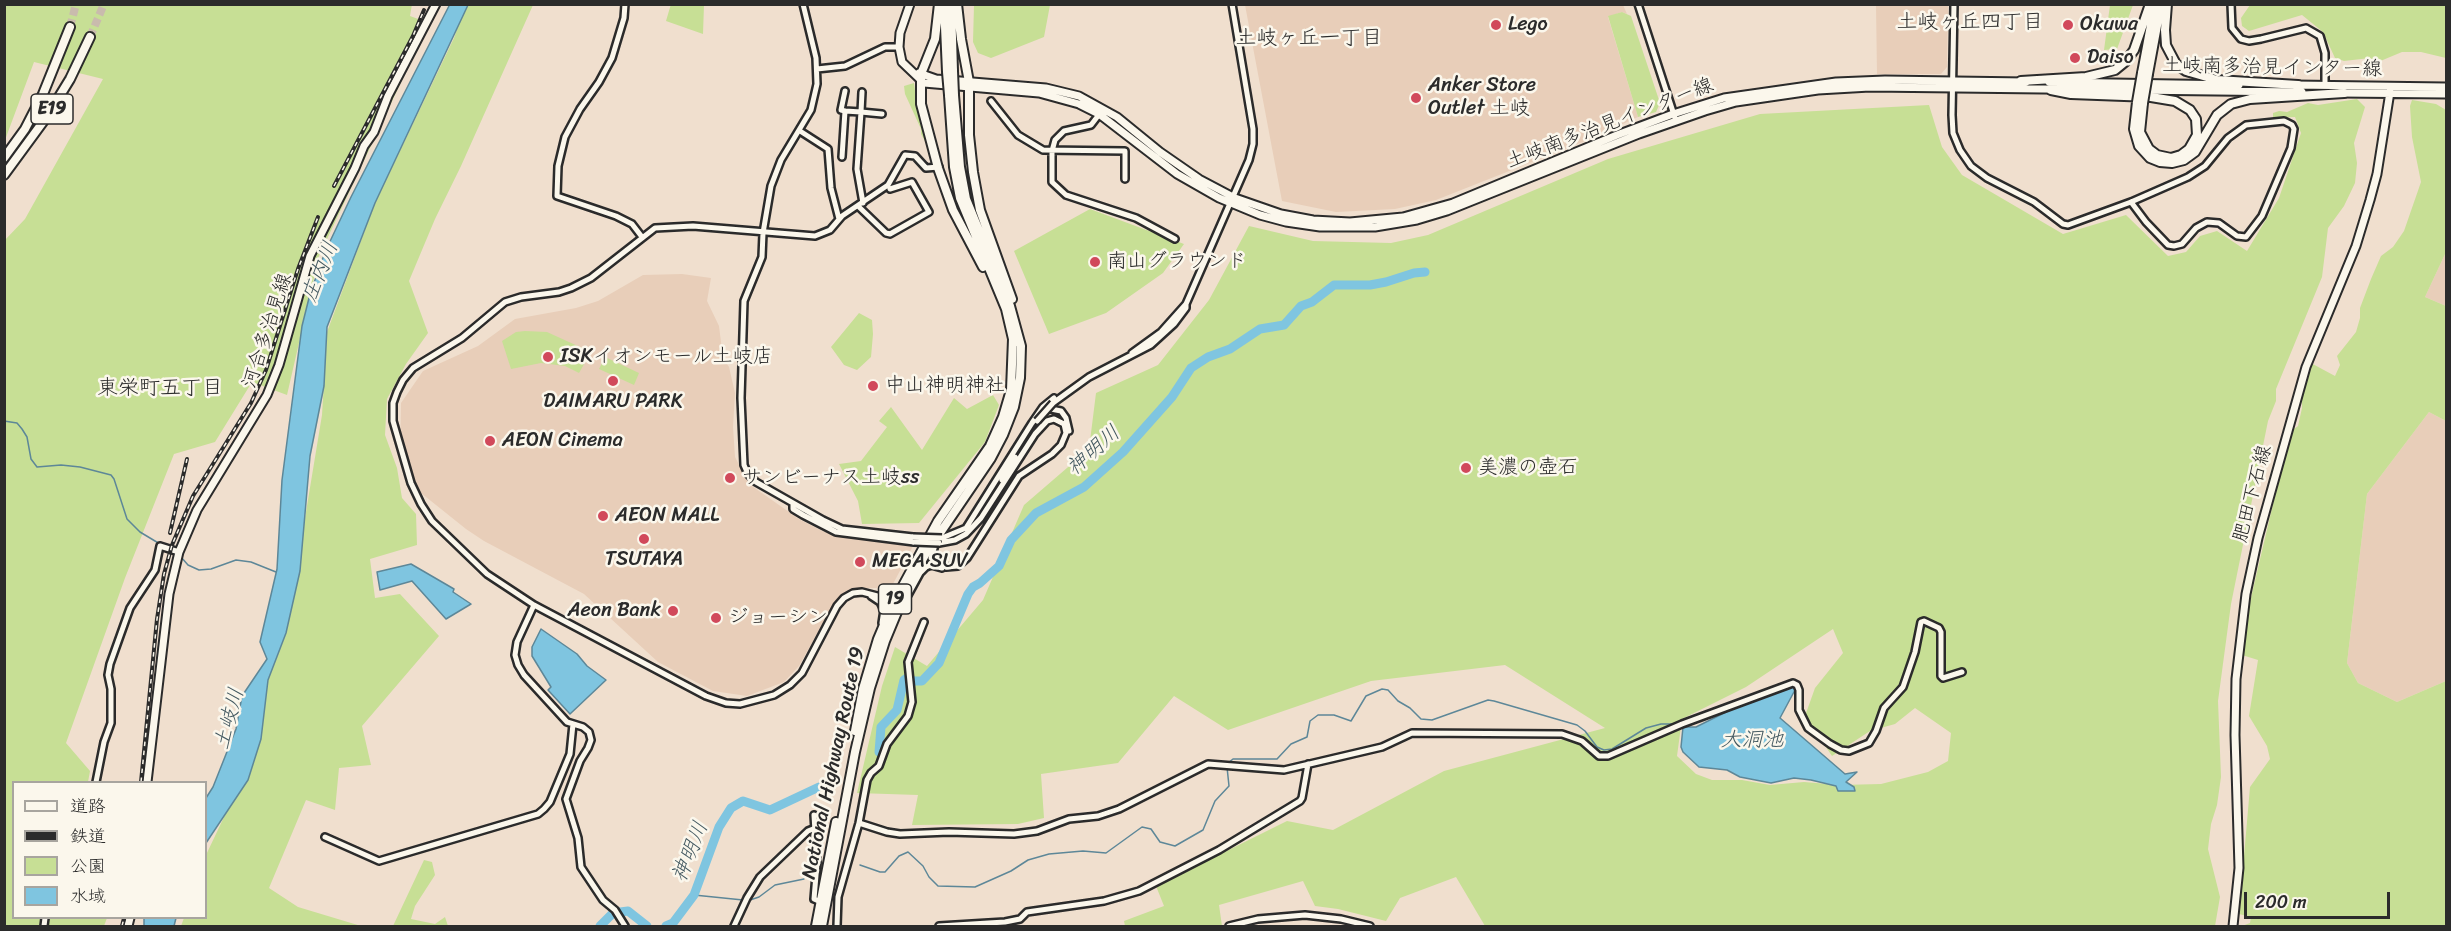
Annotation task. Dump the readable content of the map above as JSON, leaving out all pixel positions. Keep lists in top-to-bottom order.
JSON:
{
  "streets": {
    "highway": ["E19", "19", "National Highway Route 19"],
    "main road": ["土岐南多治見インター線", "河合多治見線", "肥田下石線"]
  },
  "crossings": [
    ["土岐南多治見インター線", "肥田下石線"],
    ["土岐南多治見インター線", "19"],
    ["19", "National Highway Route 19"]
  ],
  "districts": ["土岐ヶ丘四丁目", "土岐ヶ丘一丁目", "東栄町五丁目"],
  "water": [
    "庄内川",
    "神明川",
    "土岐川",
    "大洞池"
  ],
  "places": [
    "Lego",
    "Okuwa",
    "Daiso",
    "Anker Store Outlet 土岐",
    "南山グラウンド",
    "ISKイオンモール土岐店",
    "DAIMARU PARK",
    "中山神明神社",
    "AEON Cinema",
    "美濃の壺石",
    "サンビーナス土岐ss",
    "AEON MALL",
    "TSUTAYA",
    "MEGA SUV",
    "Aeon Bank",
    "ジョーシン"
  ],
  "legend": [
    "道路",
    "鉄道",
    "公園",
    "水域"
  ],
  "scale_bar": "200 m"
}
